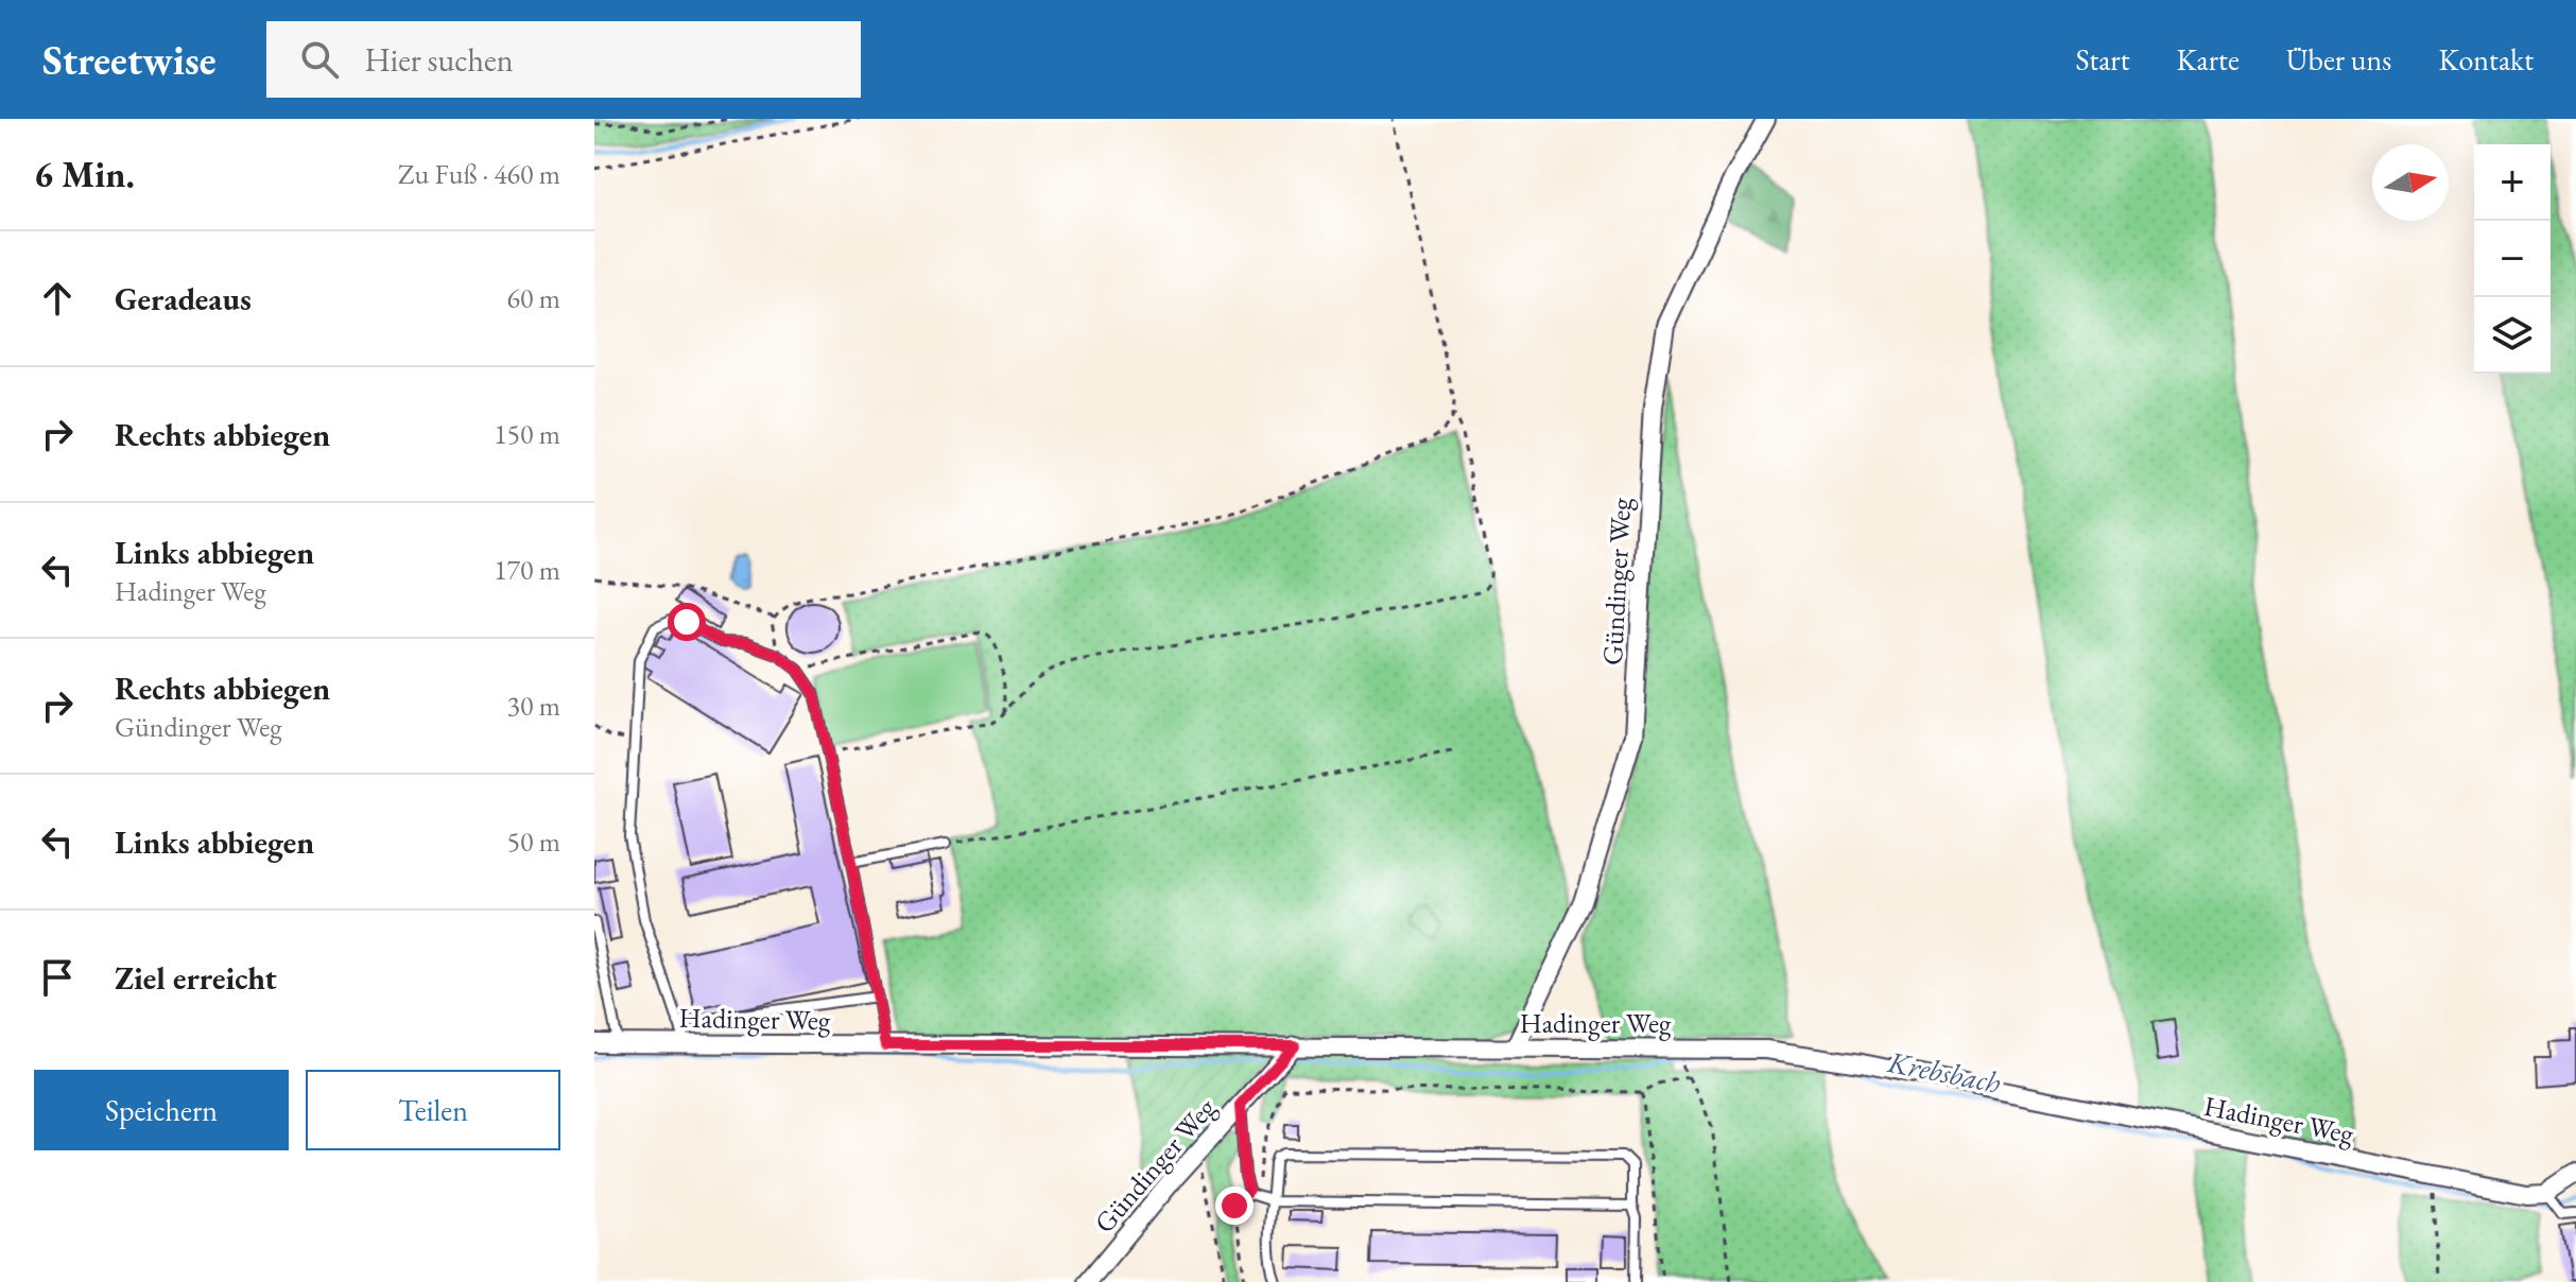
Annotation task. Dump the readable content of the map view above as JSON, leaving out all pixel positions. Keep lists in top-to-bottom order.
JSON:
{
  "streets": {
    "street": ["Gündinger Weg", "Hadinger Weg"]
  },
  "crossings": [
    ["Gündinger Weg", "Hadinger Weg"]
  ],
  "water": ["Krebsbach"],
  "north": "right",
  "page": {
    "header": "Streetwise",
    "search": "Hier suchen",
    "nav": [
      "Start",
      "Karte",
      "Über uns",
      "Kontakt"
    ],
    "heading": ["6 Min.", "Zu Fuß · 460 m"],
    "map_buttons": ["+", "−"],
    "list": [
      ["Geradeaus", "60 m"],
      ["Rechts abbiegen", "150 m"],
      ["Links abbiegen", "Hadinger Weg", "170 m"],
      ["Rechts abbiegen", "Gündinger Weg", "30 m"],
      ["Links abbiegen", "50 m"],
      "Ziel erreicht"
    ],
    "buttons": ["Speichern", "Teilen"]
  }
}
